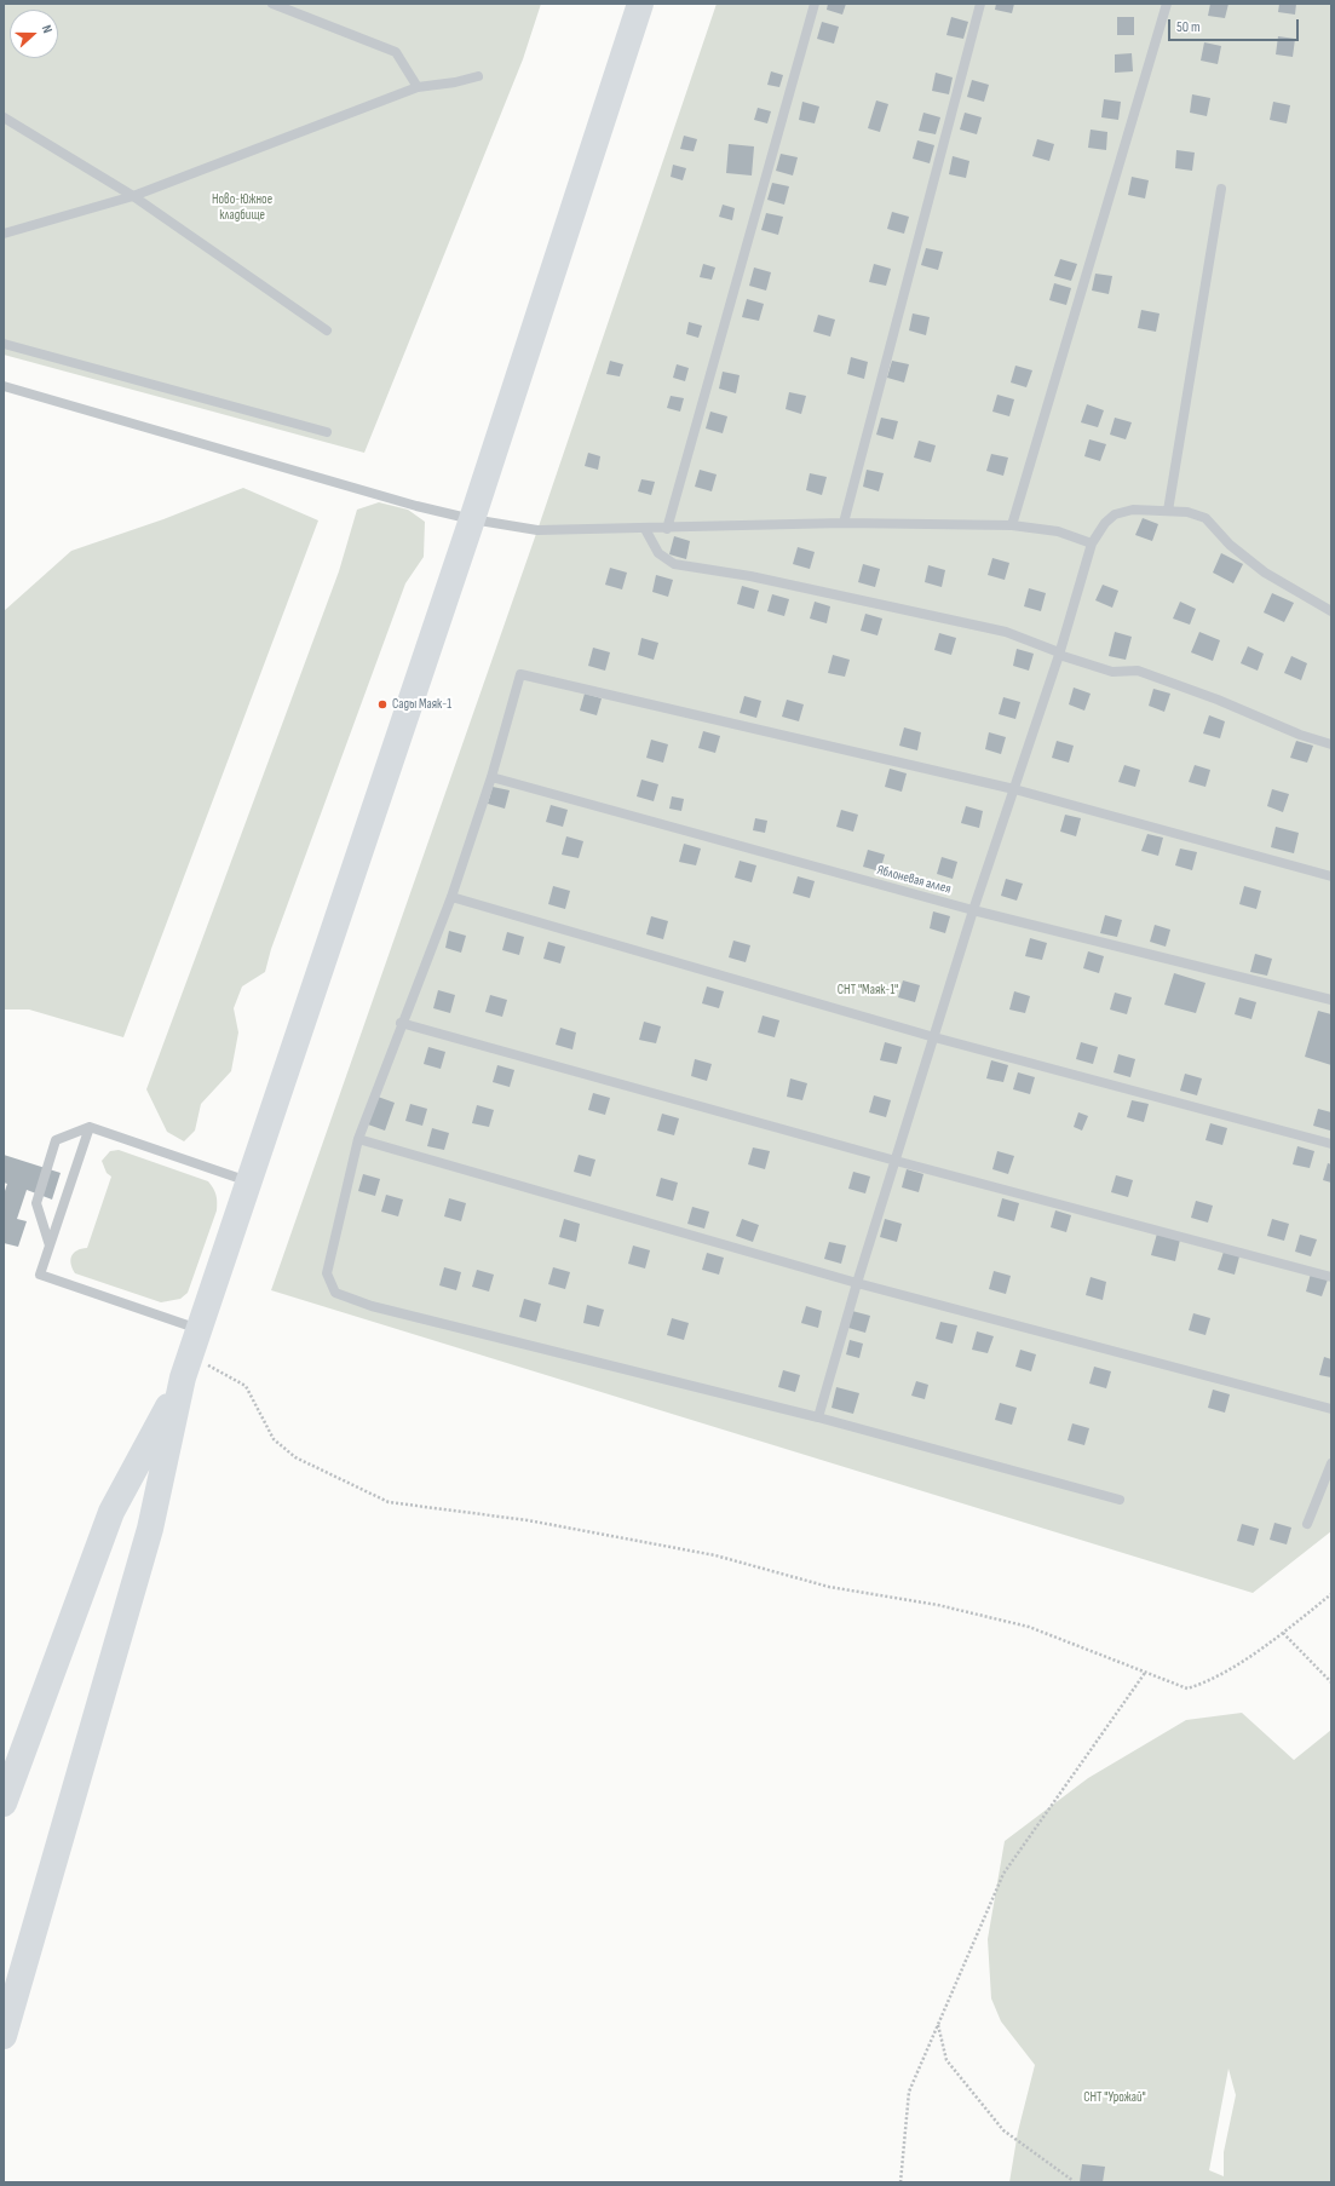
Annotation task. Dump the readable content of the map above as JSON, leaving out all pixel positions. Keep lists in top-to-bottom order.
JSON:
{
  "streets": {
    "lane": ["Яблоневая аллея"]
  },
  "parks": ["Ново-Южное кладбище", "СНТ \"Маяк-1\"", "СНТ \"Урожай\""],
  "places": ["Сады Маяк-1"],
  "scale_bar": "50 m",
  "north": "right"
}
